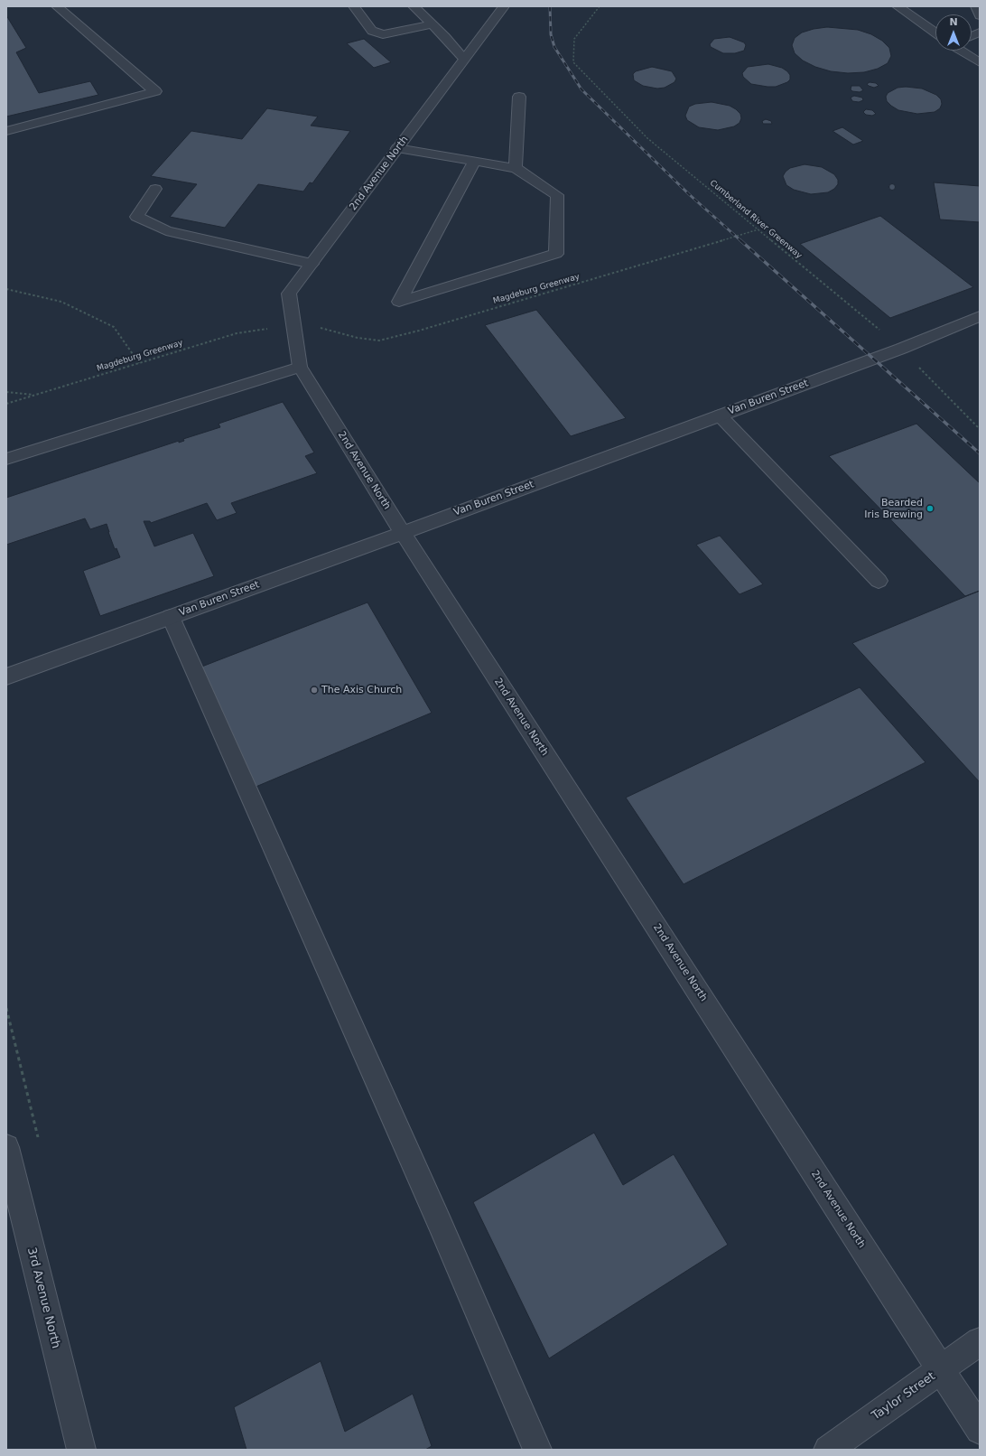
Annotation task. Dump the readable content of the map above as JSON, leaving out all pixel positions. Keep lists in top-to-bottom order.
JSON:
{
  "streets": {
    "street": [
      "2nd Avenue North",
      "Van Buren Street",
      "3rd Avenue North",
      "Taylor Street"
    ],
    "path": ["Cumberland River Greenway", "Magdeburg Greenway"]
  },
  "crossings": [
    ["2nd Avenue North", "Van Buren Street"],
    ["2nd Avenue North", "Taylor Street"],
    ["Cumberland River Greenway", "Magdeburg Greenway"],
    ["Cumberland River Greenway", "Van Buren Street"]
  ],
  "places": ["Bearded Iris Brewing", "The Axis Church"],
  "north": "top"
}
